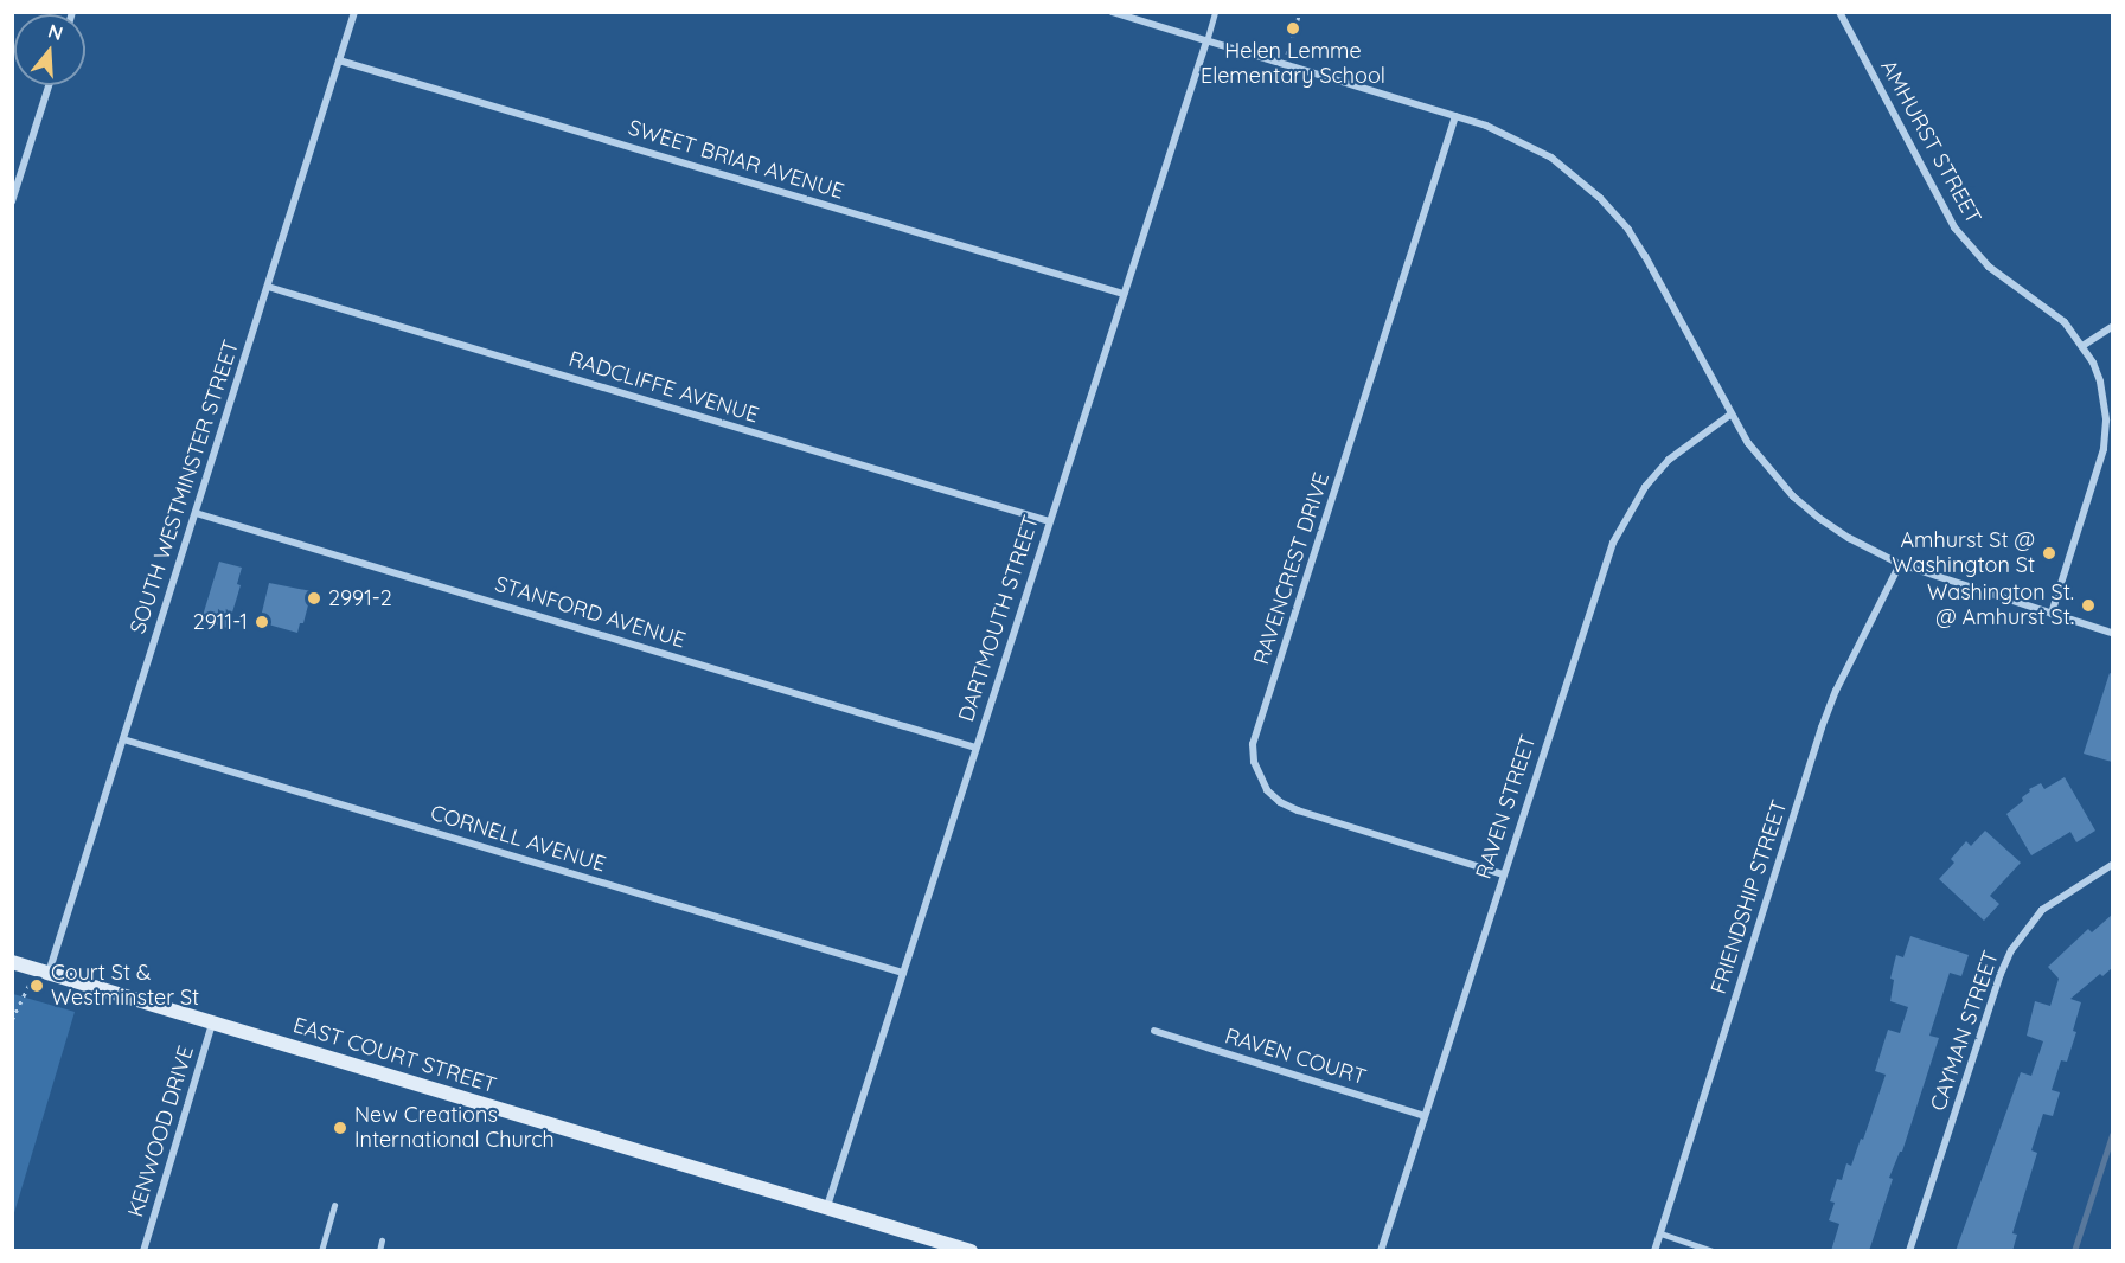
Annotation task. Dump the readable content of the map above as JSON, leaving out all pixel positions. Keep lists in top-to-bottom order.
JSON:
{
  "streets": {
    "street": [
      "AMHURST STREET",
      "SWEET BRIAR AVENUE",
      "RADCLIFFE AVENUE",
      "SOUTH WESTMINSTER STREET",
      "RAVENCREST DRIVE",
      "STANFORD AVENUE",
      "DARTMOUTH STREET",
      "RAVEN STREET",
      "CORNELL AVENUE",
      "FRIENDSHIP STREET",
      "CAYMAN STREET",
      "EAST COURT STREET",
      "RAVEN COURT",
      "KENWOOD DRIVE"
    ]
  },
  "crossings": [
    ["SWEET BRIAR AVENUE", "SOUTH WESTMINSTER STREET"],
    ["SWEET BRIAR AVENUE", "DARTMOUTH STREET"],
    ["RADCLIFFE AVENUE", "SOUTH WESTMINSTER STREET"],
    ["RADCLIFFE AVENUE", "DARTMOUTH STREET"],
    ["SOUTH WESTMINSTER STREET", "STANFORD AVENUE"],
    ["SOUTH WESTMINSTER STREET", "CORNELL AVENUE"],
    ["SOUTH WESTMINSTER STREET", "EAST COURT STREET"],
    ["RAVENCREST DRIVE", "RAVEN STREET"],
    ["STANFORD AVENUE", "DARTMOUTH STREET"],
    ["DARTMOUTH STREET", "CORNELL AVENUE"],
    ["DARTMOUTH STREET", "EAST COURT STREET"],
    ["RAVEN STREET", "RAVEN COURT"],
    ["EAST COURT STREET", "KENWOOD DRIVE"]
  ],
  "places": [
    "Helen Lemme Elementary School",
    "Amhurst St @ Washington St",
    "2991-2",
    "Washington St. @ Amhurst St.",
    "2911-1",
    "Court St & Westminster St",
    "New Creations International Church"
  ],
  "north": "top"
}
